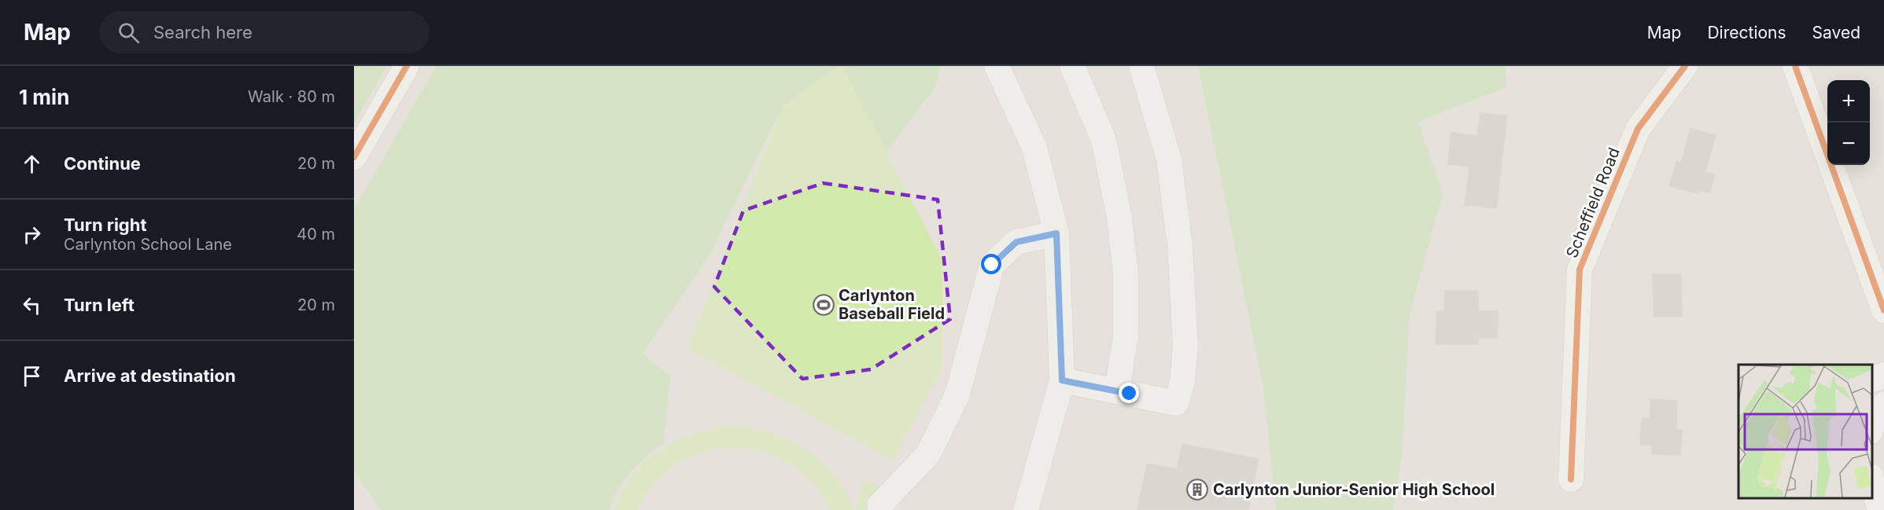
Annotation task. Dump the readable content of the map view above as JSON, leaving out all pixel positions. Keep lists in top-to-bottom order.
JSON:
{
  "streets": {
    "street": ["Scheffield Road"]
  },
  "places": {
    "sports": ["Carlynton Baseball Field"],
    "building": ["Carlynton Junior-Senior High School"]
  },
  "page": {
    "header": "Map",
    "search": "Search here",
    "nav": ["Map", "Directions", "Saved"],
    "heading": ["1 min", "Walk · 80 m"],
    "map_buttons": ["+", "−"],
    "list": [
      ["Continue", "20 m"],
      ["Turn right", "Carlynton School Lane", "40 m"],
      ["Turn left", "20 m"],
      "Arrive at destination"
    ]
  }
}
